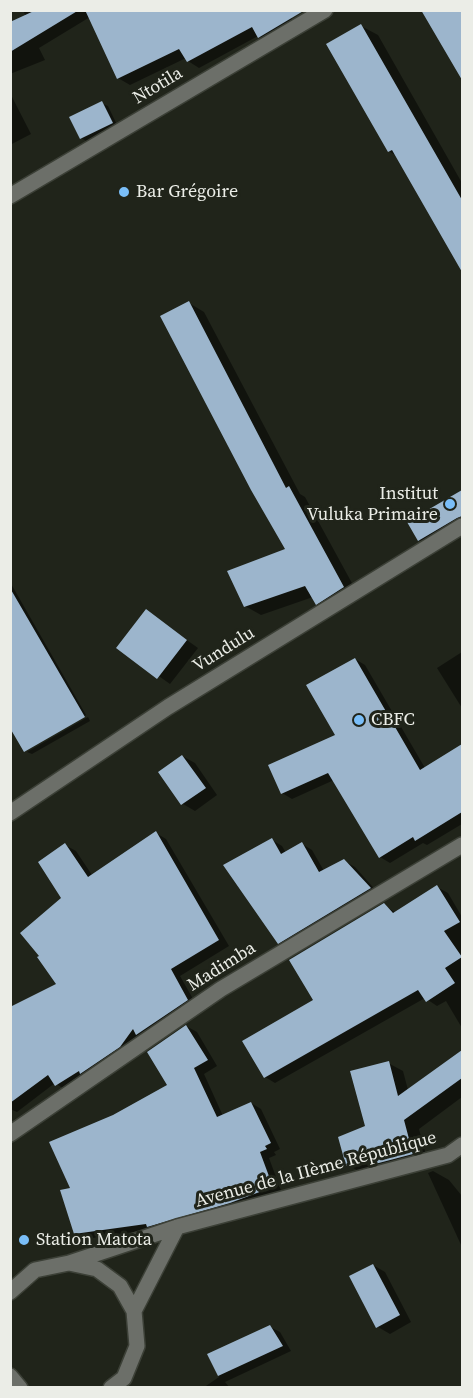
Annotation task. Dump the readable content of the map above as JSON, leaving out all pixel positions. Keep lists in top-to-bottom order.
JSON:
{
  "streets": {
    "street": [
      "Ntotila",
      "Vundulu",
      "Madimba",
      "Avenue de la IIème République"
    ]
  },
  "places": [
    "Bar Grégoire",
    "Institut Vuluka Primaire",
    "CBFC",
    "Station Matota"
  ]
}
